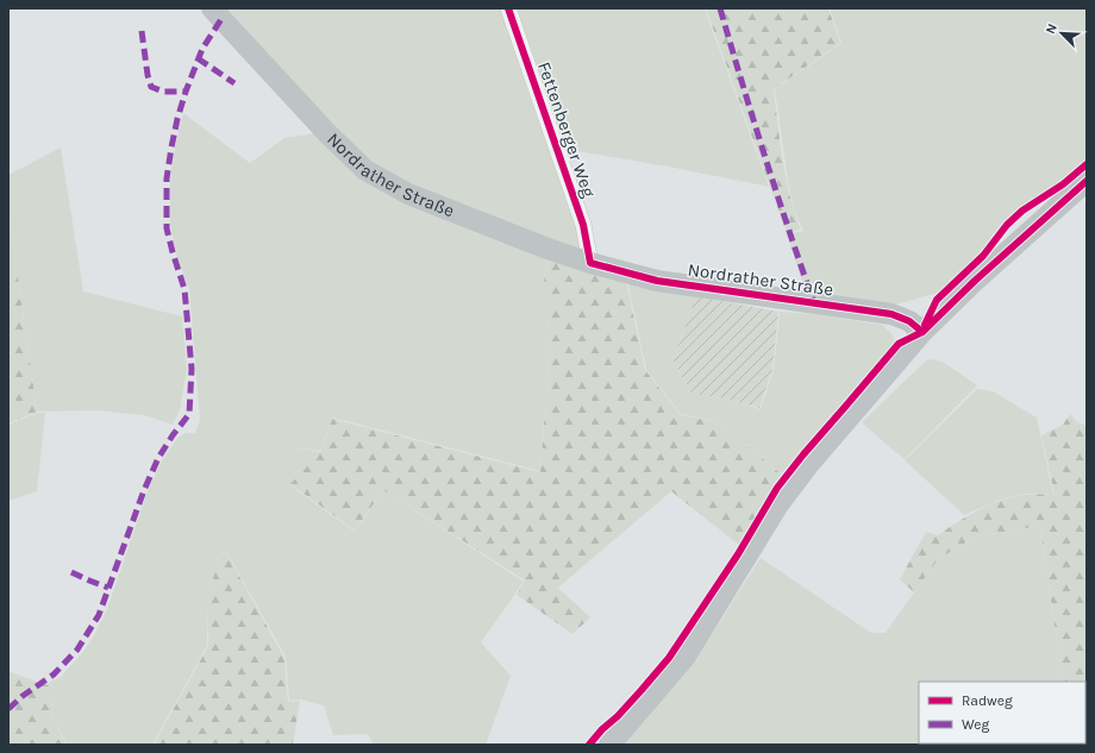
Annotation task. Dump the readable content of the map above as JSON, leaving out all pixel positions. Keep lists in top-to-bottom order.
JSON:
{
  "streets": {
    "main road": ["Nordrather Straße"],
    "street": ["Fettenberger Weg"]
  },
  "crossings": [
    ["Fettenberger Weg", "Nordrather Straße"]
  ],
  "legend": ["Radweg", "Weg"],
  "north": "top left"
}
